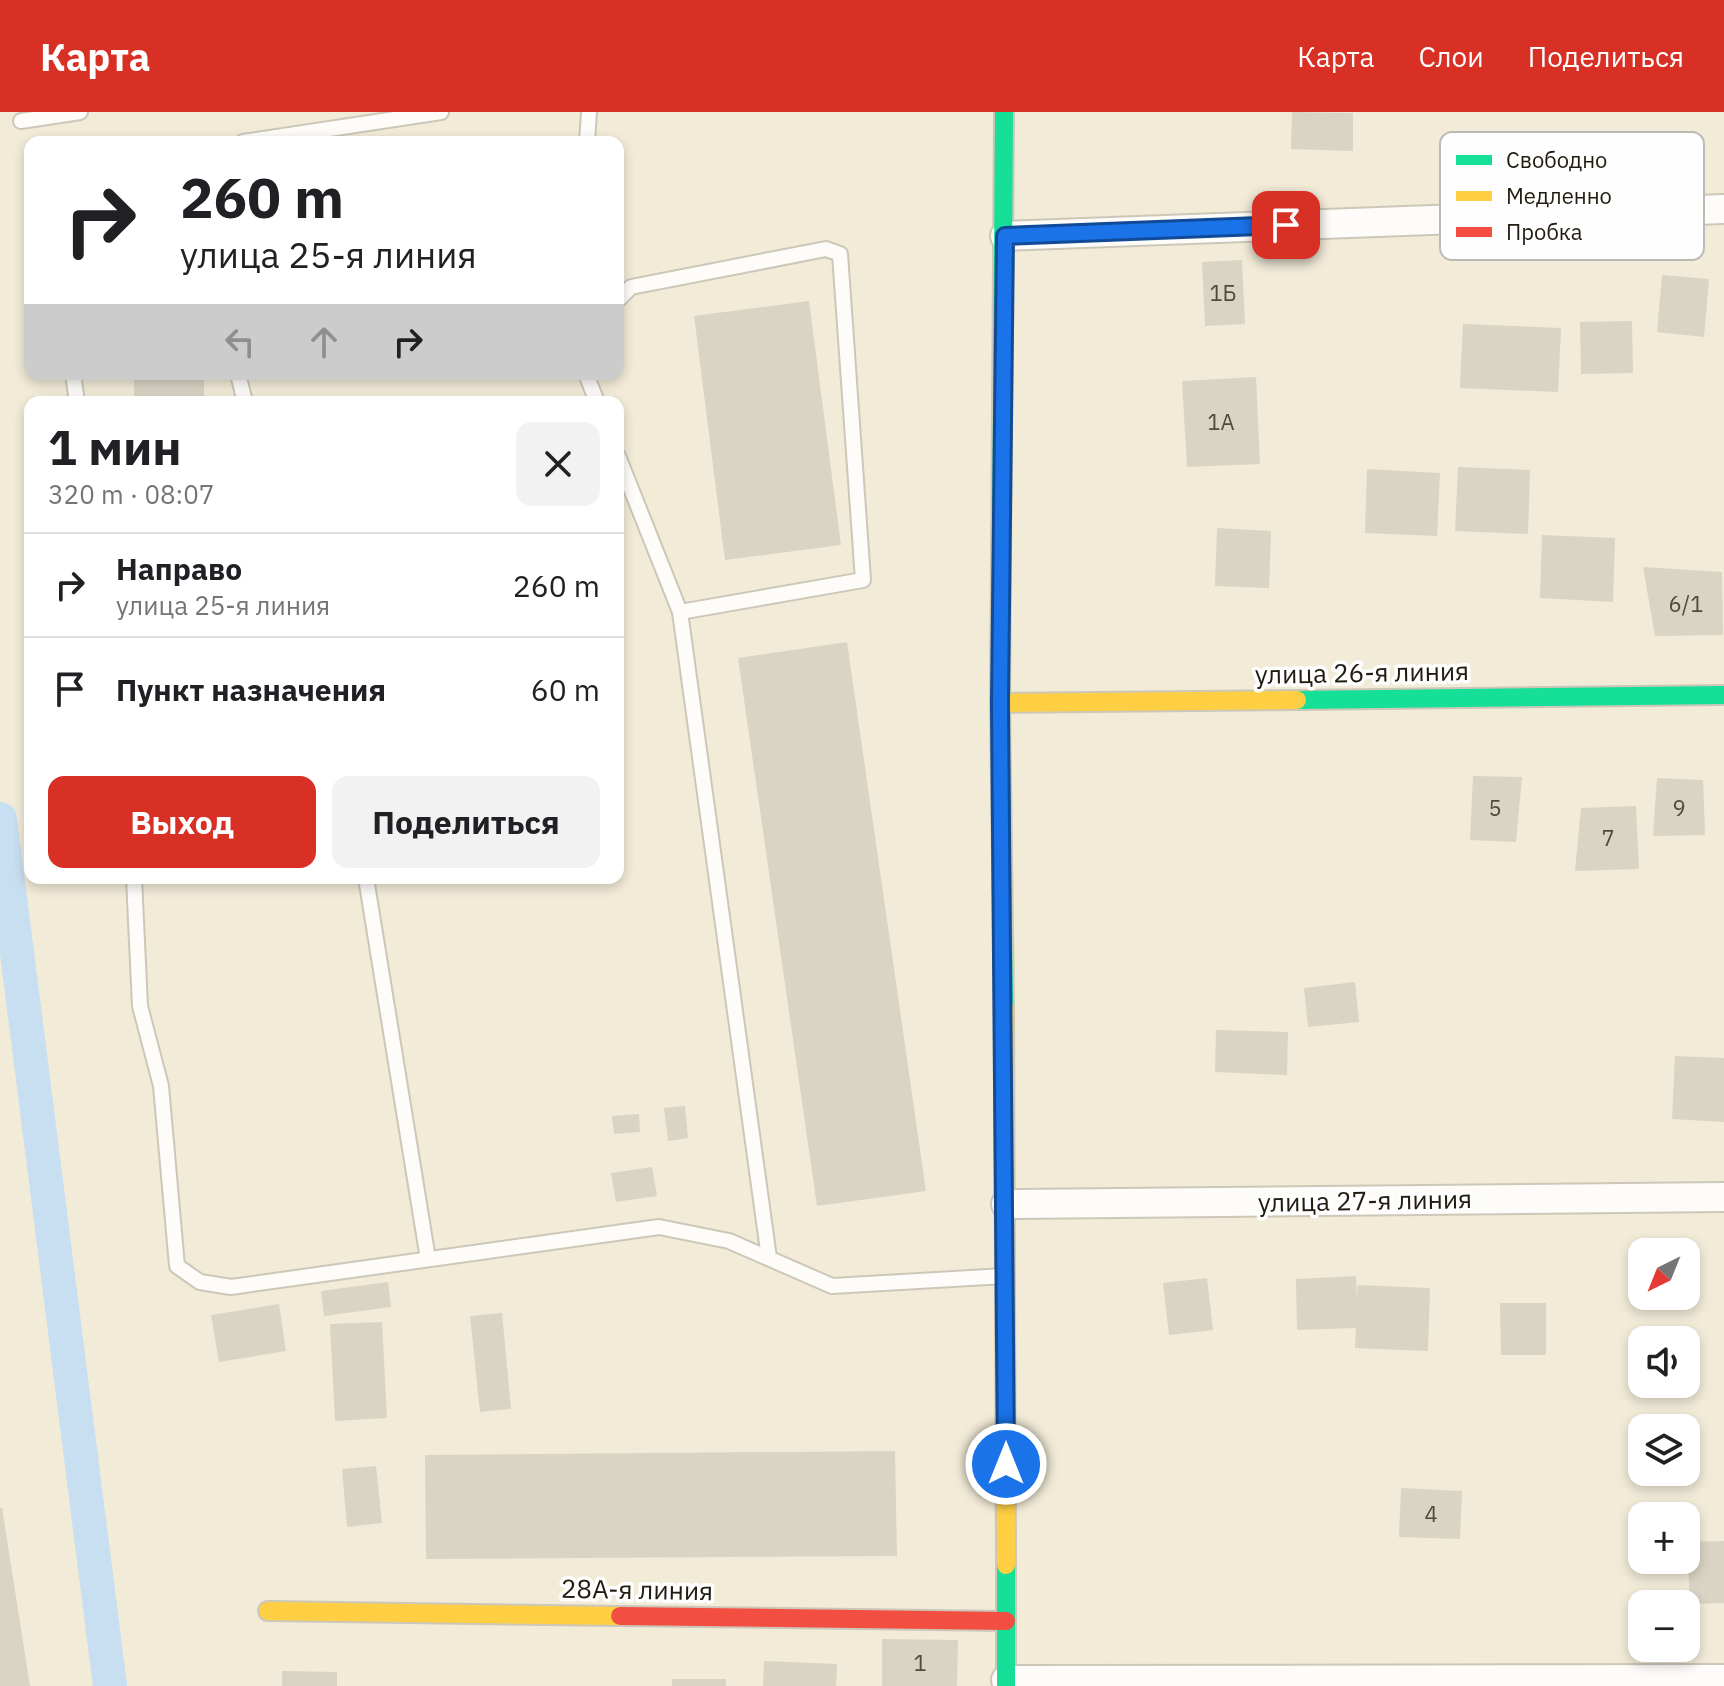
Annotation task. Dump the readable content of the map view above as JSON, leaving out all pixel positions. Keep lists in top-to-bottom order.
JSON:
{
  "streets": {
    "street": ["улица 26-я линия", "улица 27-я линия", "28А-я линия"]
  },
  "house_numbers": [
    "1Б",
    "1А",
    "6/1",
    "5",
    "9",
    "7",
    "4",
    "1"
  ],
  "legend": ["Свободно", "Медленно", "Пробка"],
  "north": "bottom left",
  "page": {
    "header": "Карта",
    "nav": ["Карта", "Слои", "Поделиться"],
    "turn": ["260 m", "улица 25-я линия"],
    "heading": ["1 мин", "320 m · 08:07"],
    "list": [
      {
        "name": "Направо",
        "note": "улица 25-я линия",
        "value": "260 m"
      },
      {
        "name": "Пункт назначения",
        "value": "60 m"
      }
    ],
    "buttons": ["Выход", "Поделиться"],
    "map_buttons": ["+", "−"]
  }
}
